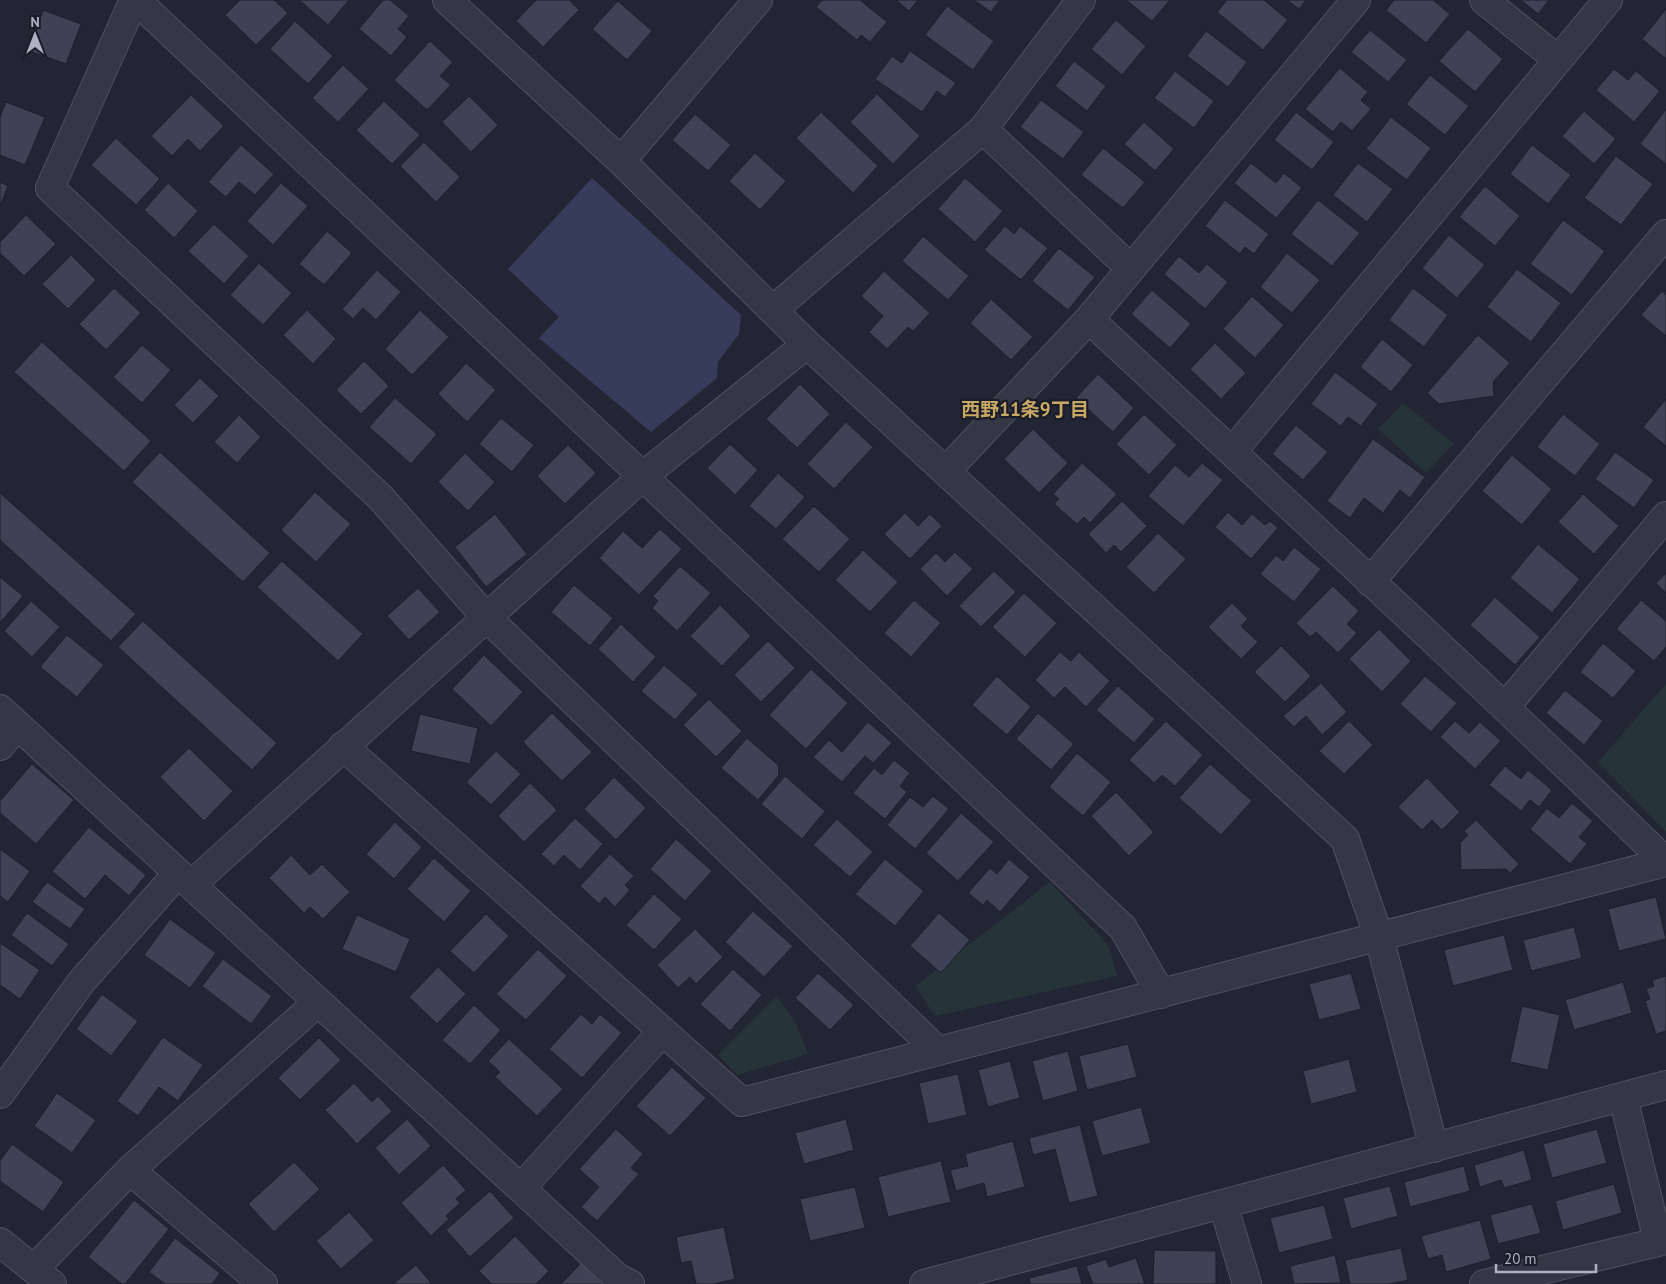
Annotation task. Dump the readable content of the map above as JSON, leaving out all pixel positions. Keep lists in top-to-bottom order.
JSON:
{
  "districts": ["西野11条9丁目"],
  "scale_bar": "20 m",
  "north": "top"
}
